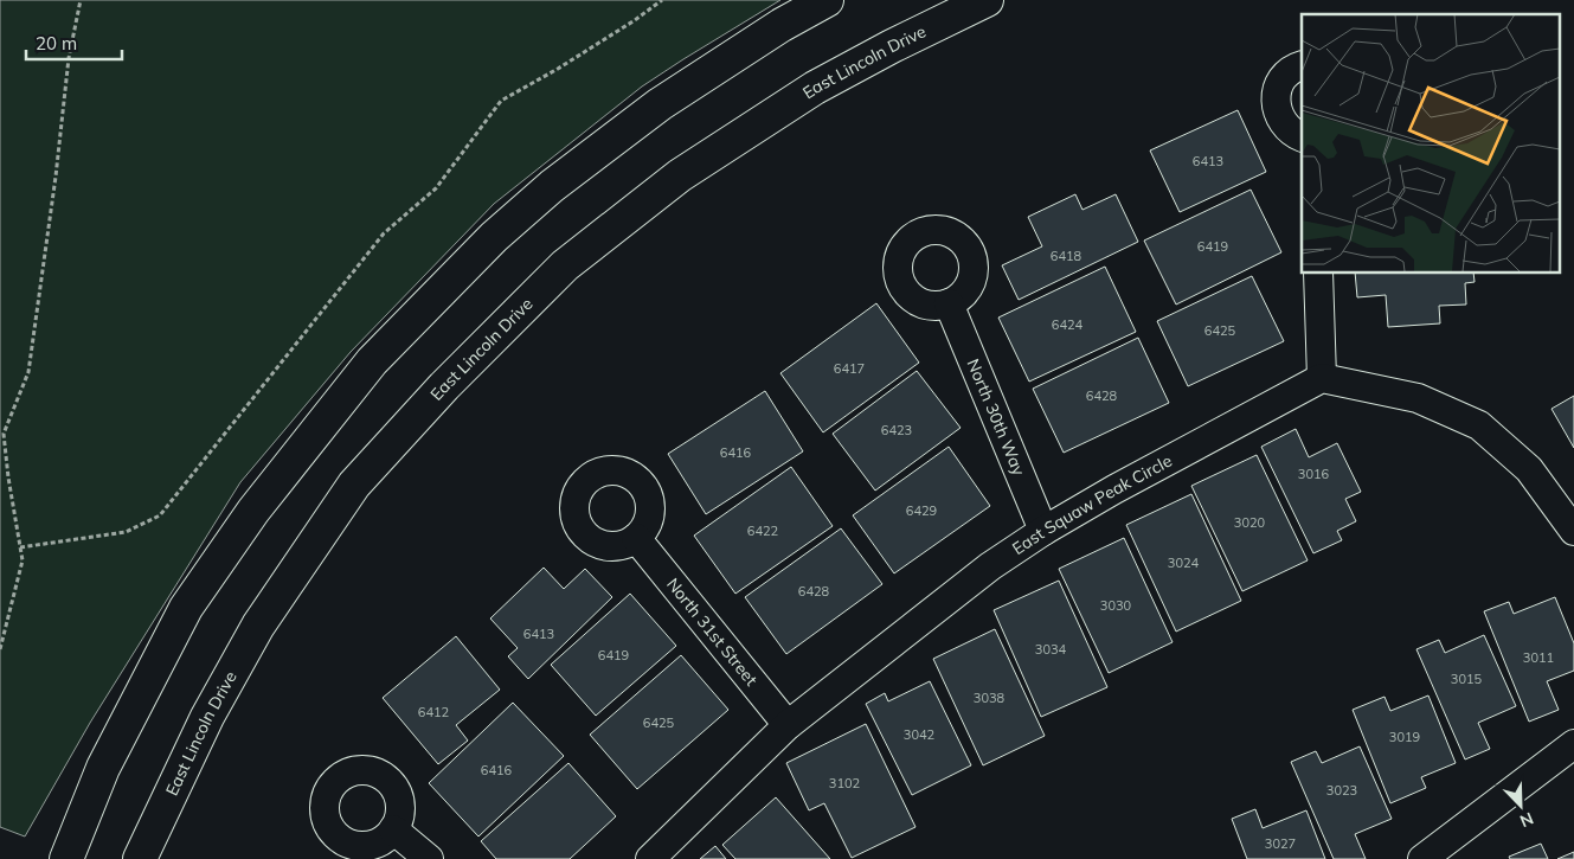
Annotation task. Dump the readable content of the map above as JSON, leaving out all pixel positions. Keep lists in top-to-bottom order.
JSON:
{
  "streets": {
    "main road": ["East Lincoln Drive"],
    "street": ["North 30th Way", "East Squaw Peak Circle", "North 31st Street"]
  },
  "crossings": [
    ["North 30th Way", "East Squaw Peak Circle"],
    ["East Squaw Peak Circle", "North 31st Street"]
  ],
  "house_numbers": [
    "6413",
    "6419",
    "6418",
    "6424",
    "6425",
    "6417",
    "6428",
    "6423",
    "6416",
    "3016",
    "6429",
    "3020",
    "6422",
    "3024",
    "6428",
    "3030",
    "6413",
    "3034",
    "6419",
    "3011",
    "3015",
    "3038",
    "6412",
    "6425",
    "3042",
    "3019",
    "6416",
    "3102",
    "3023",
    "3027"
  ],
  "scale_bar": "20 m",
  "north": "bottom right"
}
